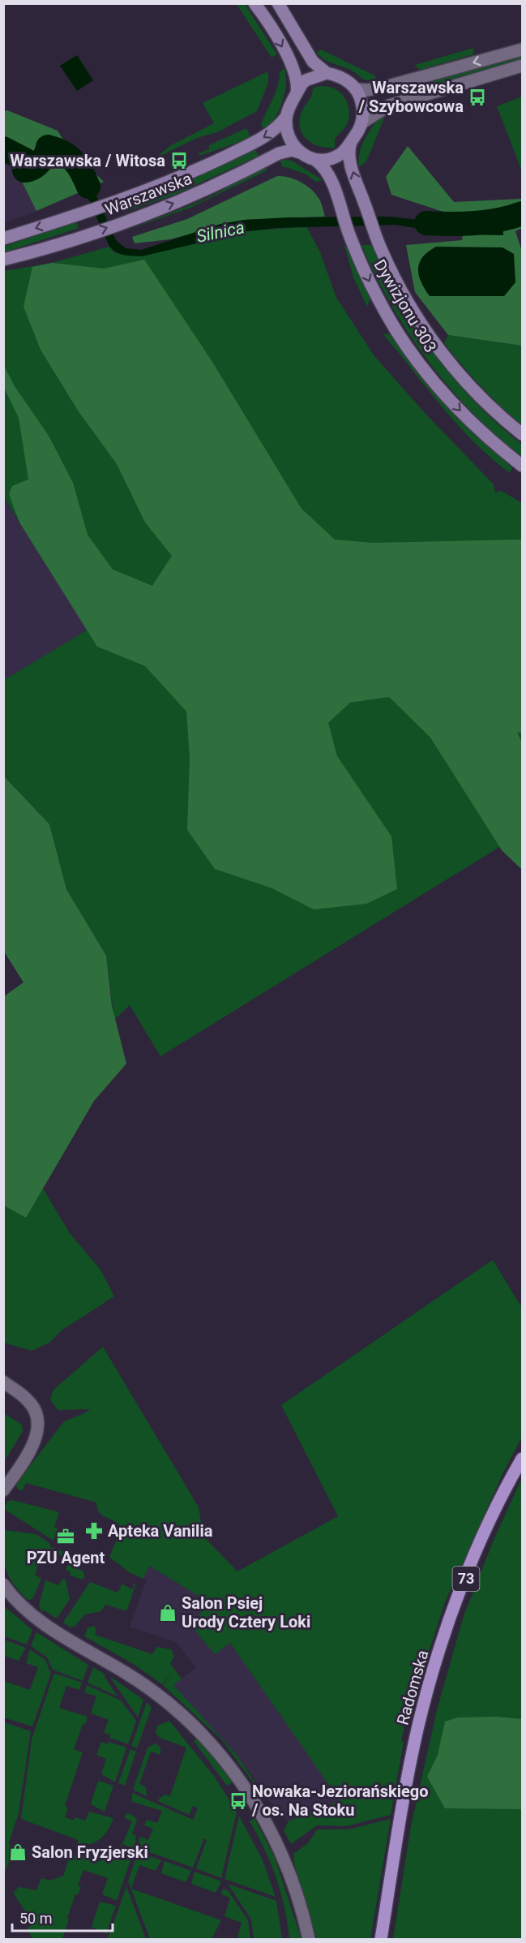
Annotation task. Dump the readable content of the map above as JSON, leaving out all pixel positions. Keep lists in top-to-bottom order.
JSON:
{
  "streets": {
    "main road": [
      "Warszawska",
      "Dywizjonu 303",
      "73",
      "Radomska"
    ]
  },
  "crossings": [
    ["Warszawska", "Dywizjonu 303"]
  ],
  "water": ["Silnica"],
  "places": {
    "bus stop": ["Warszawska / Szybowcowa", "Warszawska / Witosa", "Nowaka-Jeziorańskiego / os. Na Stoku"],
    "pharmacy": ["Apteka Vanilia"],
    "office": ["PZU Agent"],
    "shop": ["Salon Psiej Urody Cztery Loki", "Salon Fryzjerski"]
  },
  "scale_bar": "50 m"
}
